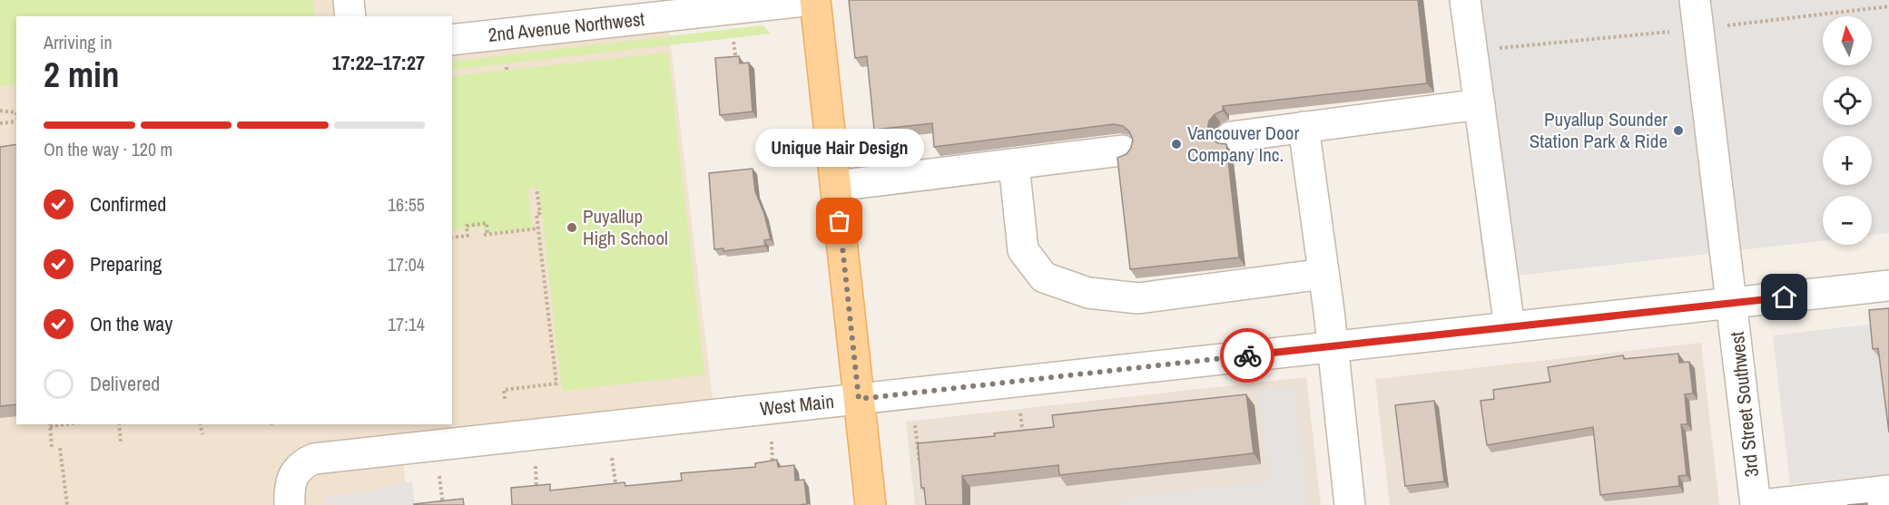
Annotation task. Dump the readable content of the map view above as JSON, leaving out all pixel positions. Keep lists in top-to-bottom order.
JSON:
{
  "streets": {
    "street": ["2nd Avenue Northwest", "3rd Street Southwest", "West Main"]
  },
  "crossings": [
    ["3rd Street Southwest", "West Main"]
  ],
  "places": [
    "Puyallup Sounder Station Park & Ride",
    "Vancouver Door Company Inc.",
    "Unique Hair Design",
    "Puyallup High School"
  ],
  "north": "top",
  "page": {
    "map_buttons": ["+", "−"],
    "heading": ["2 min", "Arriving in", "17:22–17:27"],
    "bar": "On the way · 120 m",
    "bubble": "Unique Hair Design",
    "list": [
      ["Confirmed", "16:55"],
      ["Preparing", "17:04"],
      ["On the way", "17:14"],
      "Delivered"
    ]
  }
}
